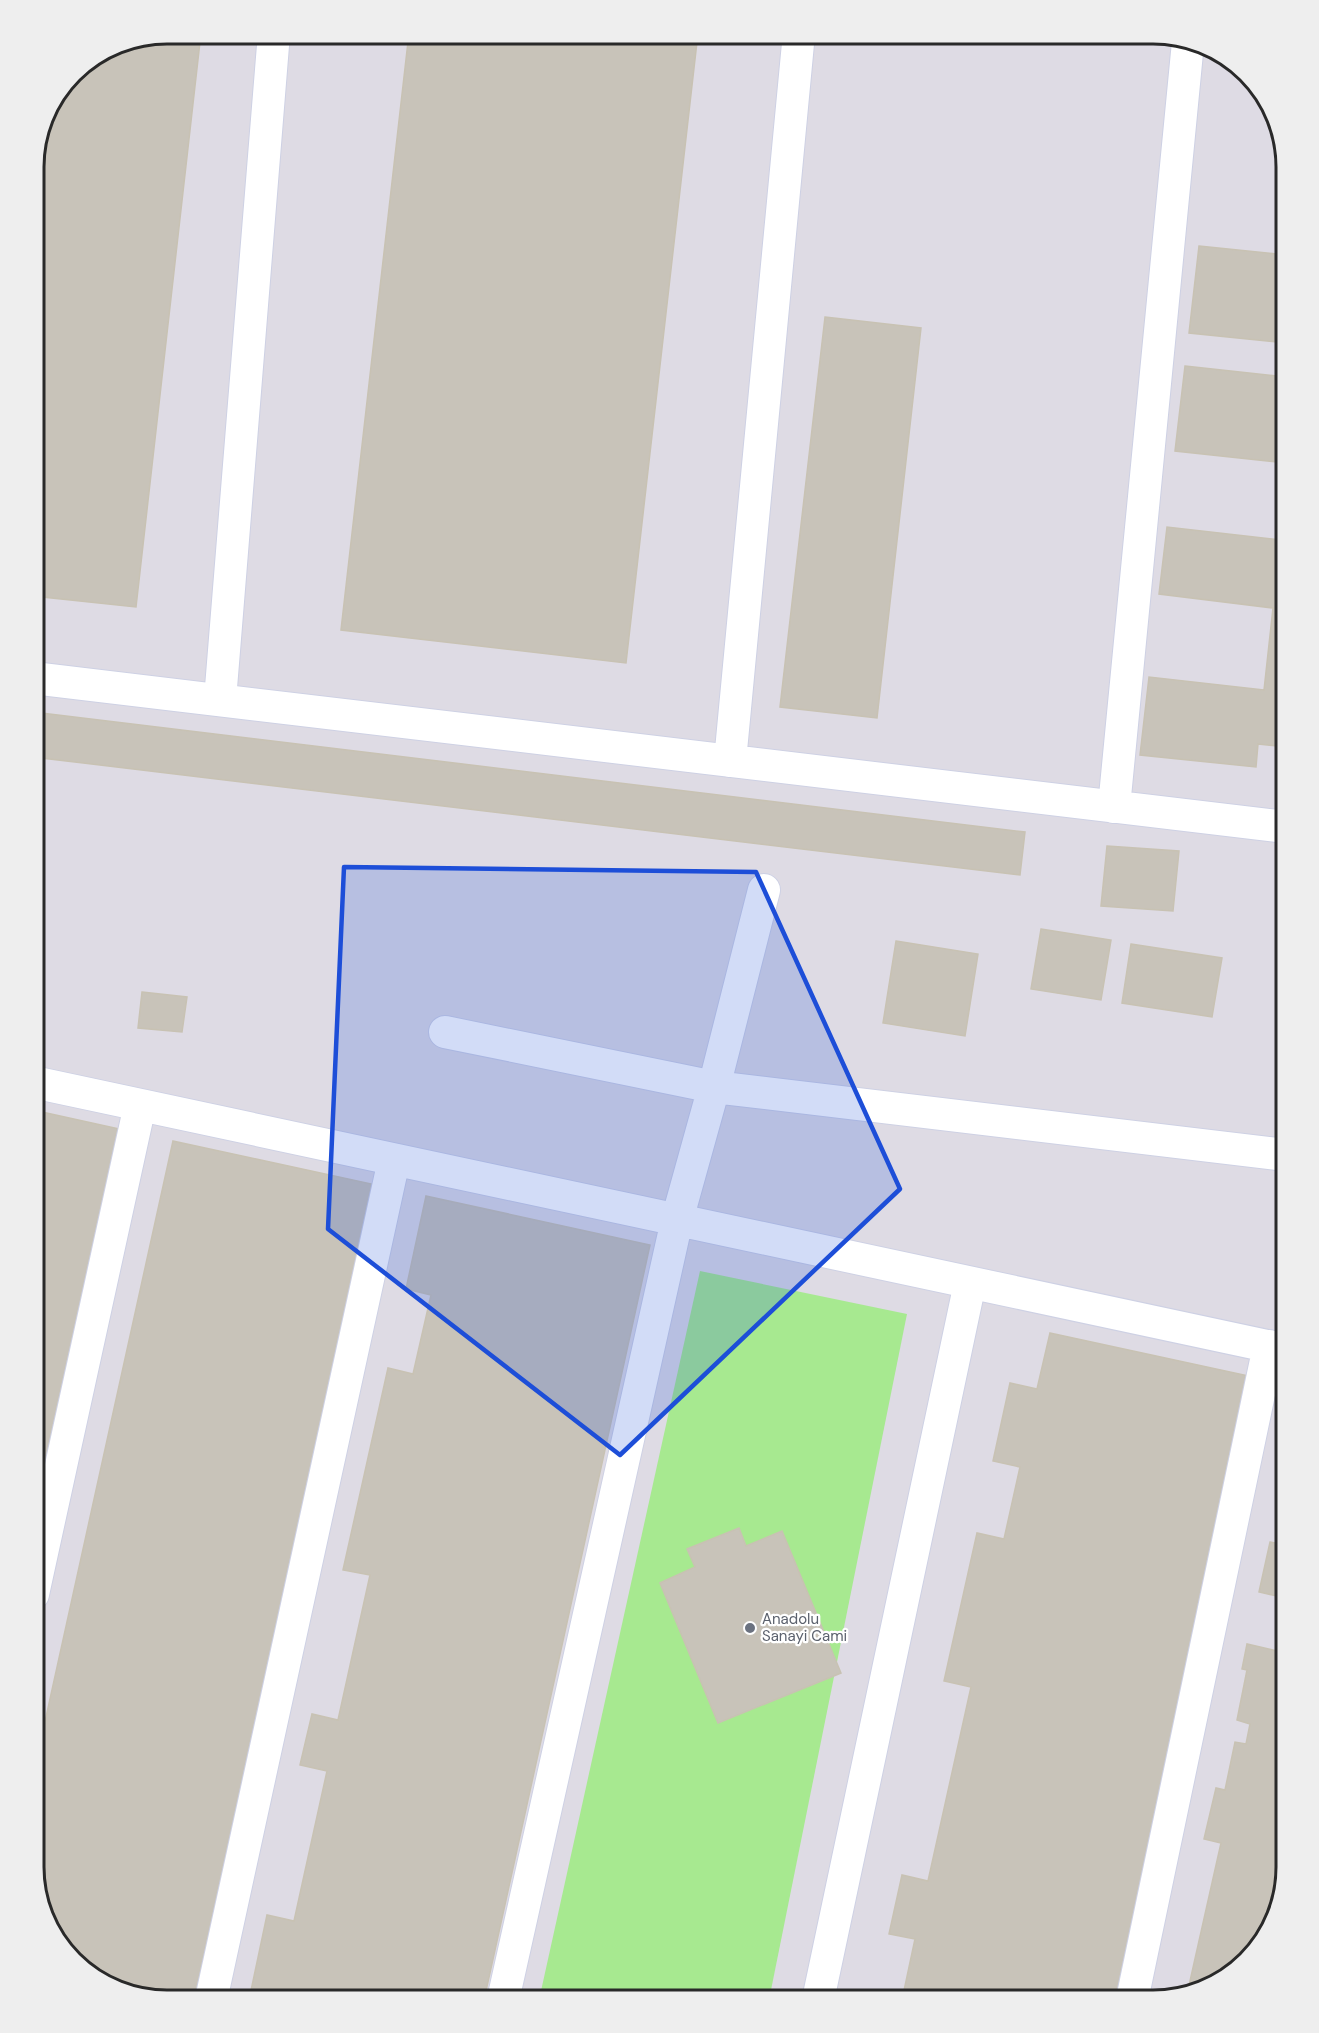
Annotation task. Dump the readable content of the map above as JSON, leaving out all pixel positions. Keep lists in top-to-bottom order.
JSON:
{
  "places": ["Anadolu Sanayi Cami"]
}
